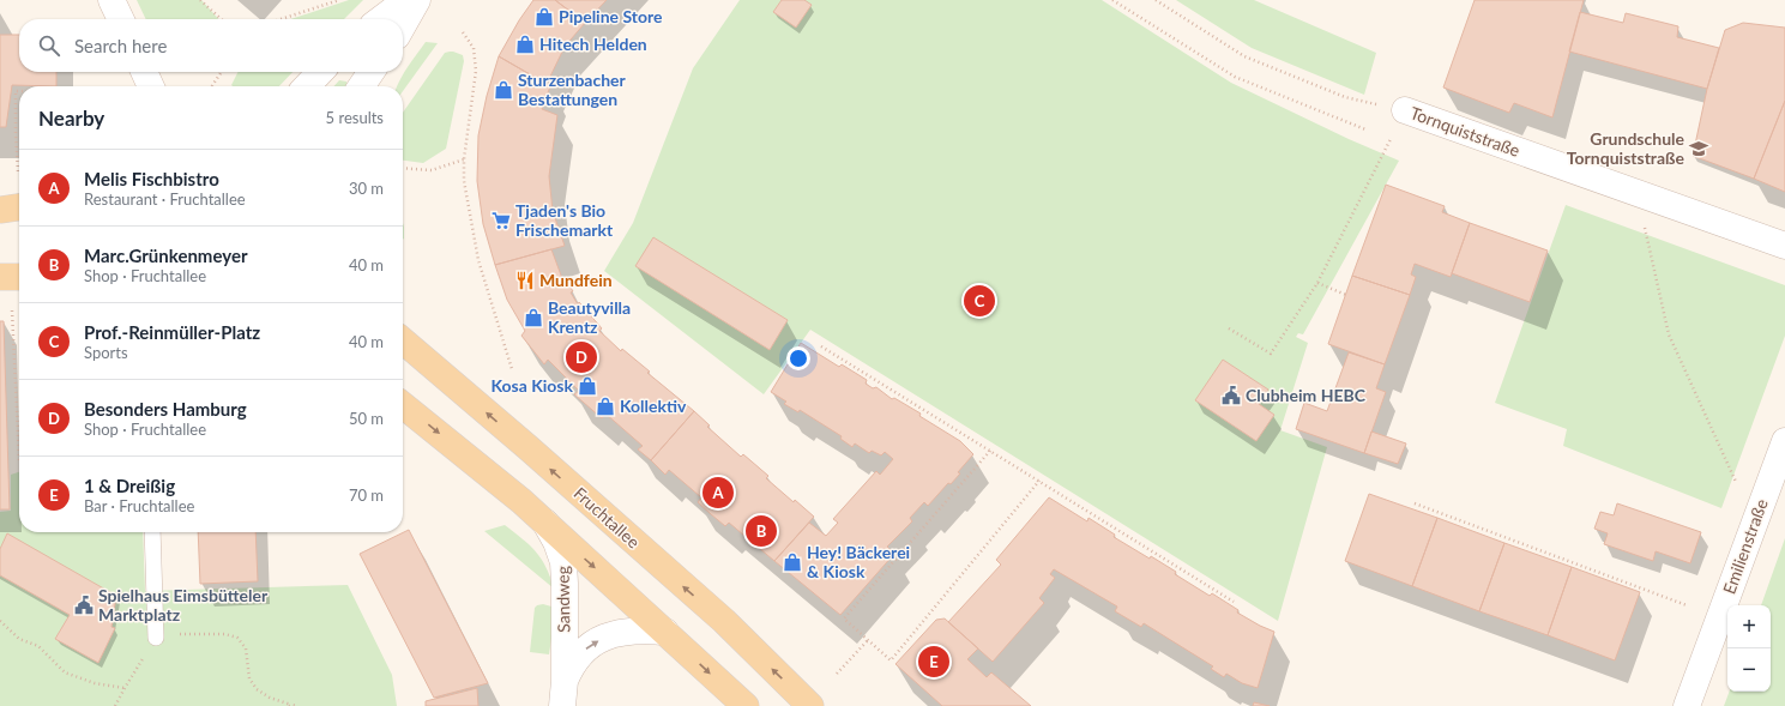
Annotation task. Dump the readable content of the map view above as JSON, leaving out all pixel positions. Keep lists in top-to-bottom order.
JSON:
{
  "streets": {
    "main road": ["Fruchtallee"],
    "street": ["Tornquiststraße", "Emilienstraße", "Sandweg"]
  },
  "one_way": ["Sandweg"],
  "places": {
    "shop": [
      "Pipeline Store",
      "Hitech Helden",
      "Sturzenbacher Bestattungen",
      "Beautyvilla Krentz",
      "Kosa Kiosk",
      "Kollektiv",
      "Hey! Bäckerei & Kiosk"
    ],
    "school or university": ["Grundschule Tornquiststraße"],
    "supermarket": ["Tjaden's Bio Frischemarkt"],
    "restaurant": ["Mundfein"],
    "public building": ["Clubheim HEBC", "Spielhaus Eimsbütteler Marktplatz"]
  },
  "page": {
    "search": "Search here",
    "heading": ["Nearby", "5 results"],
    "list": [
      {
        "mark": "A",
        "name": "Melis Fischbistro",
        "note": "Restaurant · Fruchtallee",
        "value": "30 m"
      },
      {
        "mark": "B",
        "name": "Marc.Grünkenmeyer",
        "note": "Shop · Fruchtallee",
        "value": "40 m"
      },
      {
        "mark": "C",
        "name": "Prof.-Reinmüller-Platz",
        "note": "Sports",
        "value": "40 m"
      },
      {
        "mark": "D",
        "name": "Besonders Hamburg",
        "note": "Shop · Fruchtallee",
        "value": "50 m"
      },
      {
        "mark": "E",
        "name": "1 & Dreißig",
        "note": "Bar · Fruchtallee",
        "value": "70 m"
      }
    ],
    "pins": [
      "C",
      "D",
      "A",
      "B",
      "E"
    ],
    "map_buttons": ["+", "−"]
  }
}
